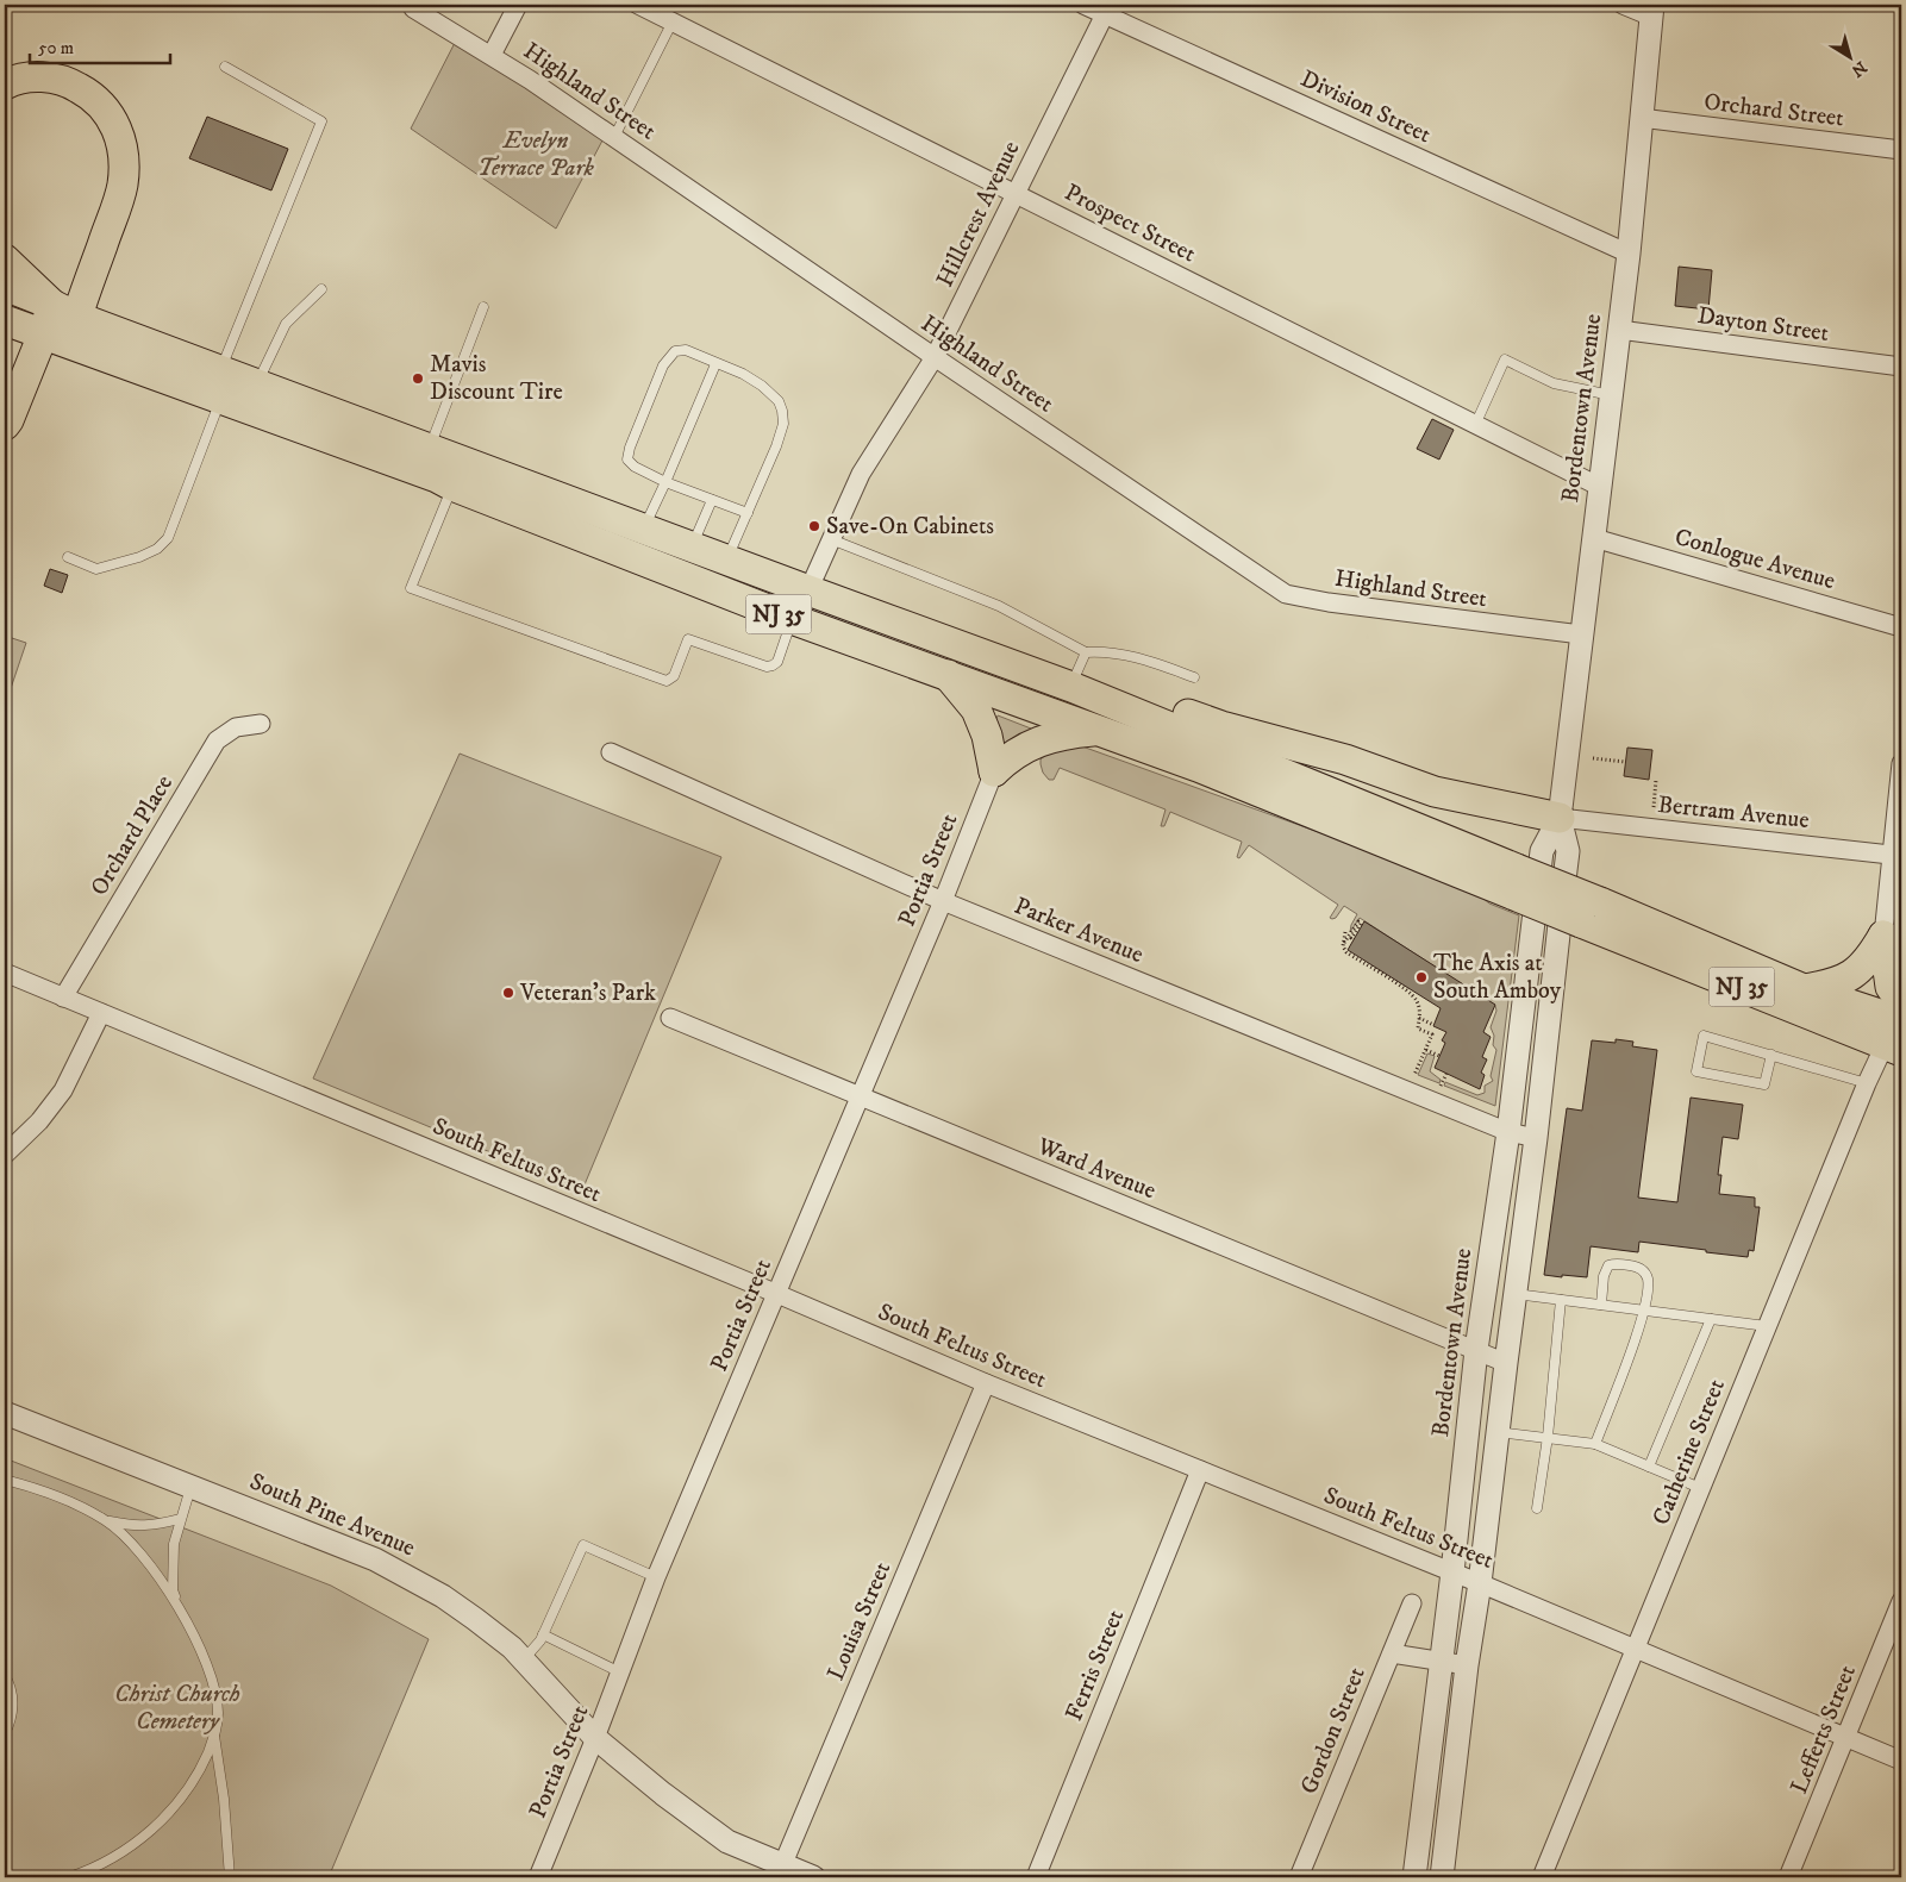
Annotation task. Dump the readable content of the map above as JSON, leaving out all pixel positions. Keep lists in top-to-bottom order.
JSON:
{
  "streets": {
    "highway": ["NJ 35"],
    "street": [
      "Highland Street",
      "Division Street",
      "Orchard Street",
      "Hillcrest Avenue",
      "Prospect Street",
      "Dayton Street",
      "Bordentown Avenue",
      "Conlogue Avenue",
      "Bertram Avenue",
      "Orchard Place",
      "Portia Street",
      "Parker Avenue",
      "South Feltus Street",
      "Ward Avenue",
      "Catherine Street",
      "South Pine Avenue",
      "Louisa Street",
      "Ferris Street",
      "Lefferts Street",
      "Gordon Street"
    ]
  },
  "crossings": [
    ["Highland Street", "Hillcrest Avenue"],
    ["Highland Street", "Bordentown Avenue"],
    ["Division Street", "Hillcrest Avenue"],
    ["Division Street", "Bordentown Avenue"],
    ["Orchard Street", "Bordentown Avenue"],
    ["Hillcrest Avenue", "Prospect Street"],
    ["Hillcrest Avenue", "NJ 35"],
    ["Prospect Street", "Bordentown Avenue"],
    ["Dayton Street", "Bordentown Avenue"],
    ["Bordentown Avenue", "Conlogue Avenue"],
    ["Bordentown Avenue", "Bertram Avenue"],
    ["Bordentown Avenue", "Parker Avenue"],
    ["Bordentown Avenue", "South Feltus Street"],
    ["Bordentown Avenue", "Ward Avenue"],
    ["NJ 35", "Catherine Street"],
    ["Orchard Place", "South Feltus Street"],
    ["Portia Street", "Parker Avenue"],
    ["Portia Street", "South Feltus Street"],
    ["Portia Street", "Ward Avenue"],
    ["Portia Street", "South Pine Avenue"],
    ["South Feltus Street", "Catherine Street"],
    ["South Feltus Street", "Louisa Street"],
    ["South Feltus Street", "Ferris Street"],
    ["South Feltus Street", "Lefferts Street"],
    ["South Pine Avenue", "Louisa Street"]
  ],
  "parks": ["Evelyn Terrace Park", "Christ Church Cemetery"],
  "places": [
    "Mavis Discount Tire",
    "Save-On Cabinets",
    "The Axis at South Amboy",
    "Veteran's Park"
  ],
  "scale_bar": "50 m",
  "north": "bottom right"
}
